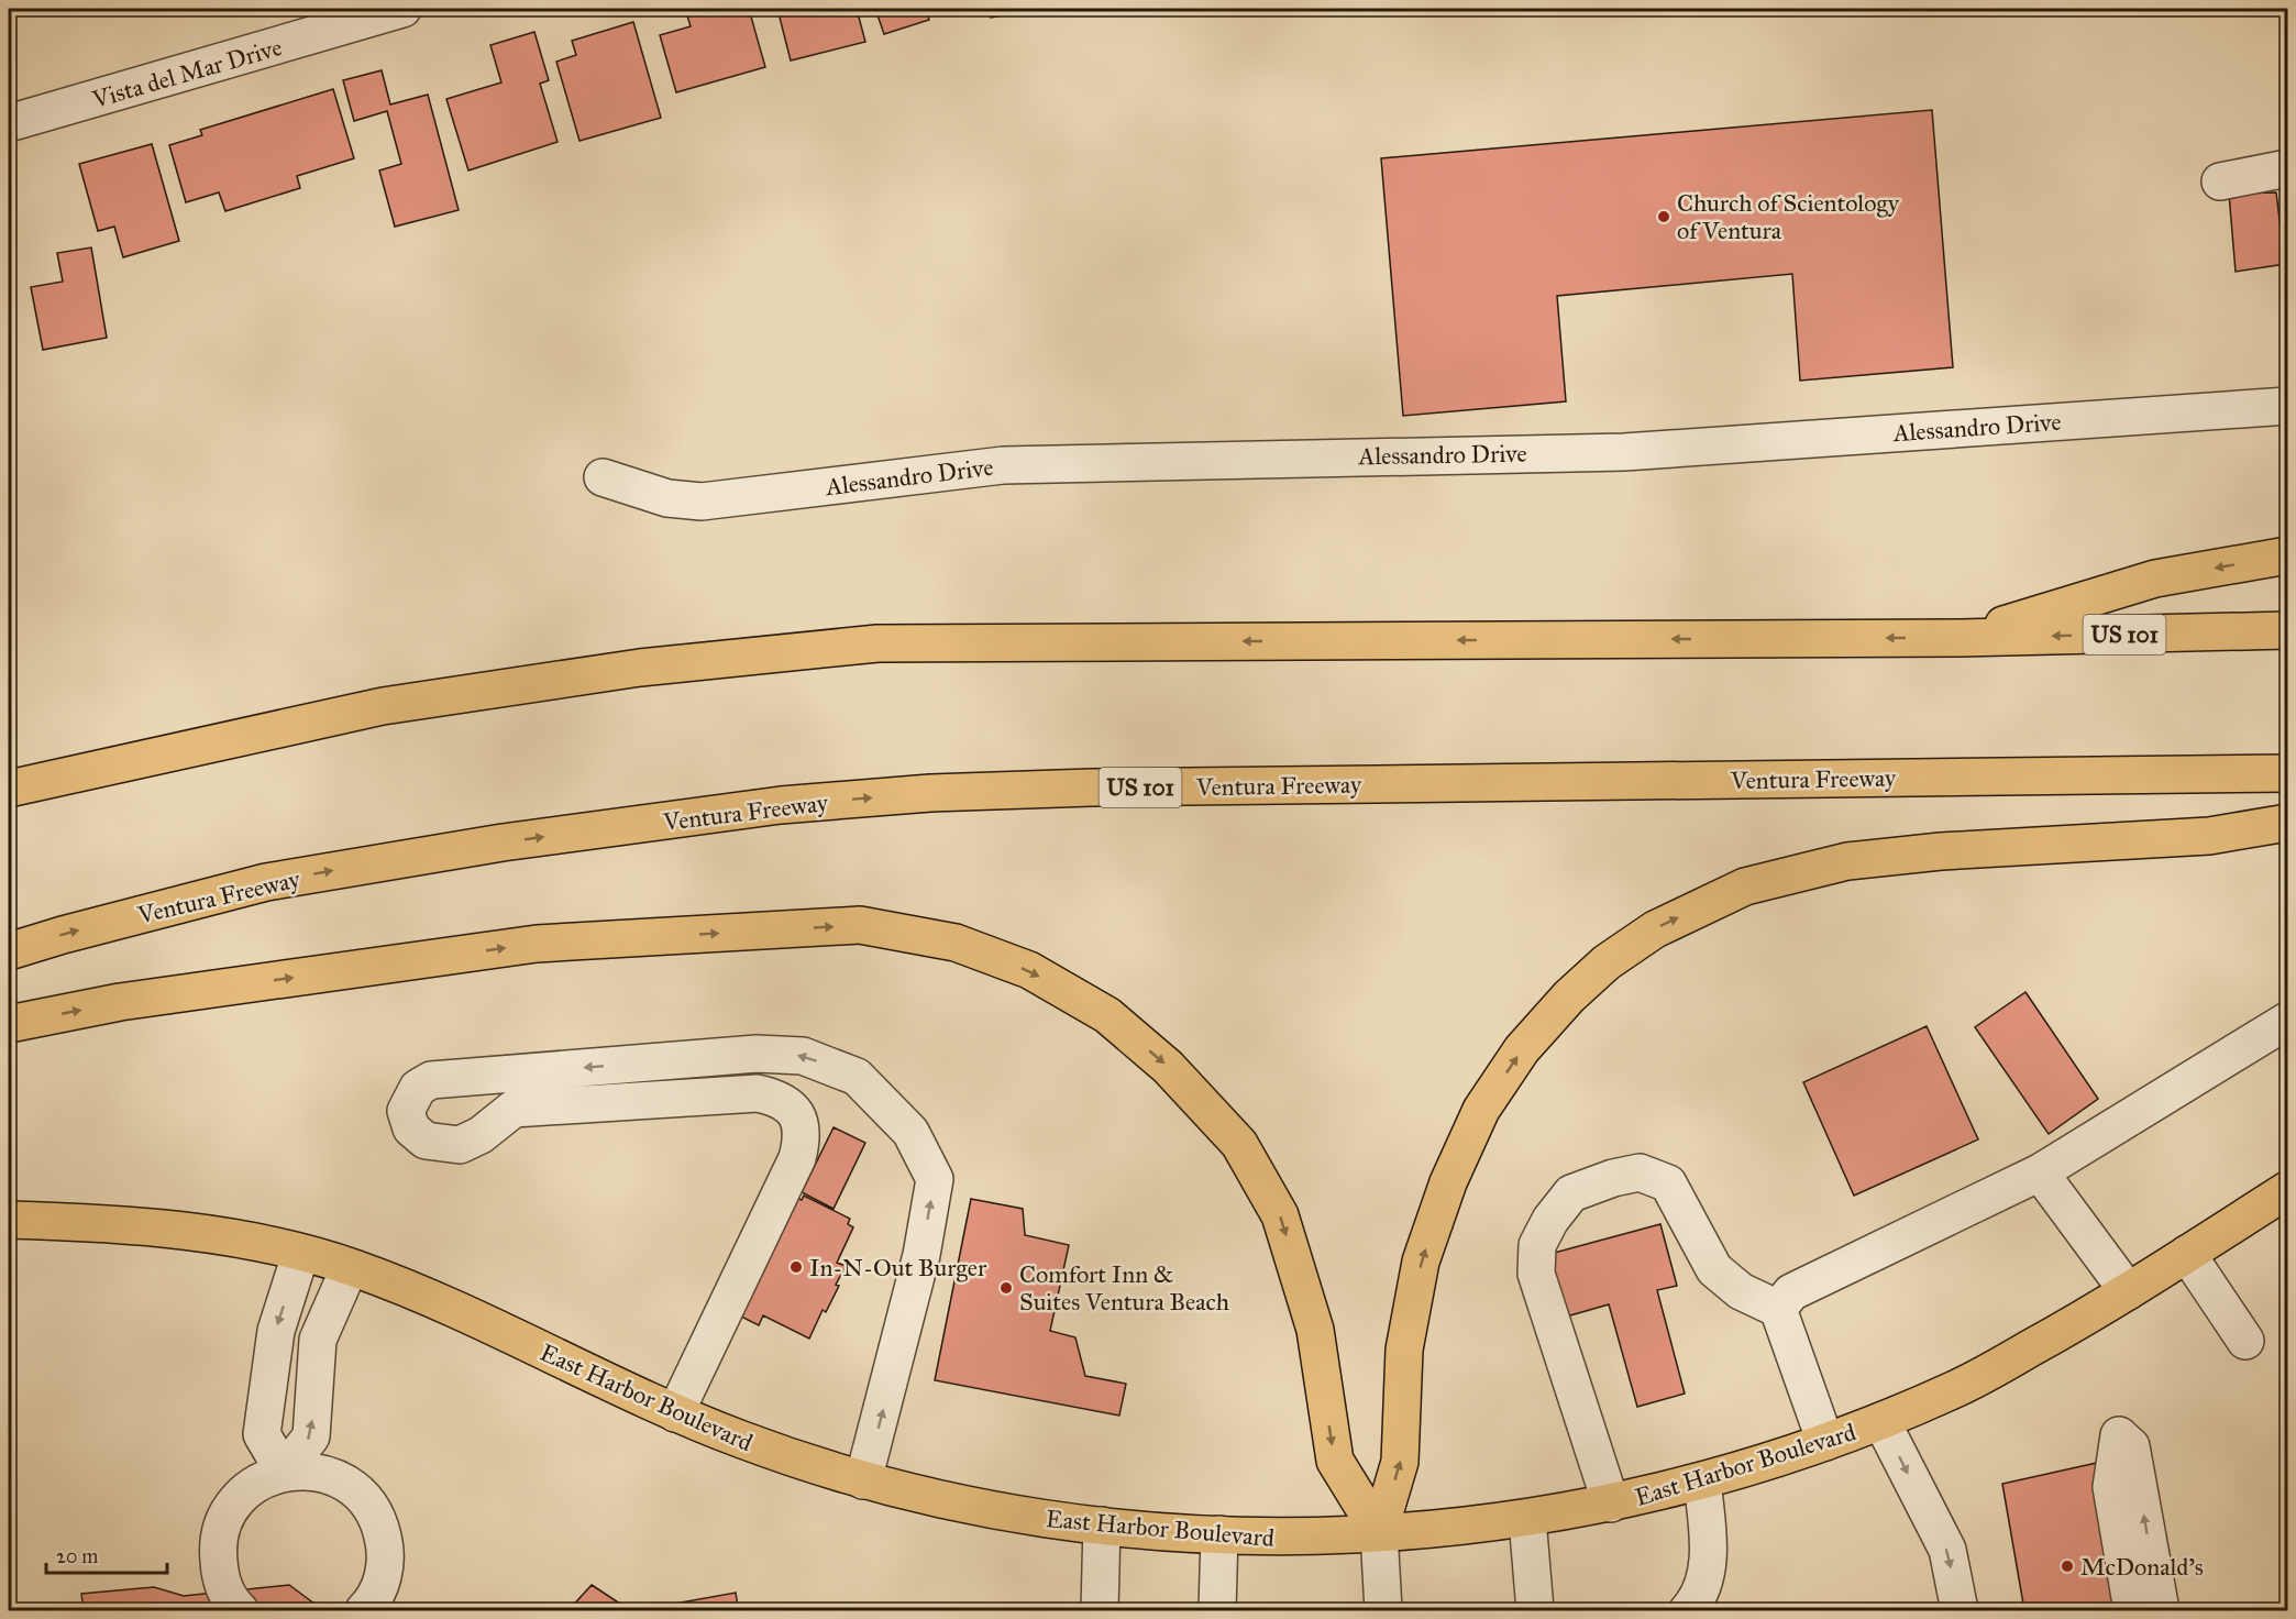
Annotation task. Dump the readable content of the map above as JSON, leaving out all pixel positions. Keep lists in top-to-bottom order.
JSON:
{
  "streets": {
    "main road": ["US 101", "Ventura Freeway", "East Harbor Boulevard"],
    "street": ["Vista del Mar Drive", "Alessandro Drive"]
  },
  "places": [
    "Church of Scientology of Ventura",
    "In-N-Out Burger",
    "Comfort Inn & Suites Ventura Beach",
    "McDonald's"
  ],
  "scale_bar": "20 m"
}
